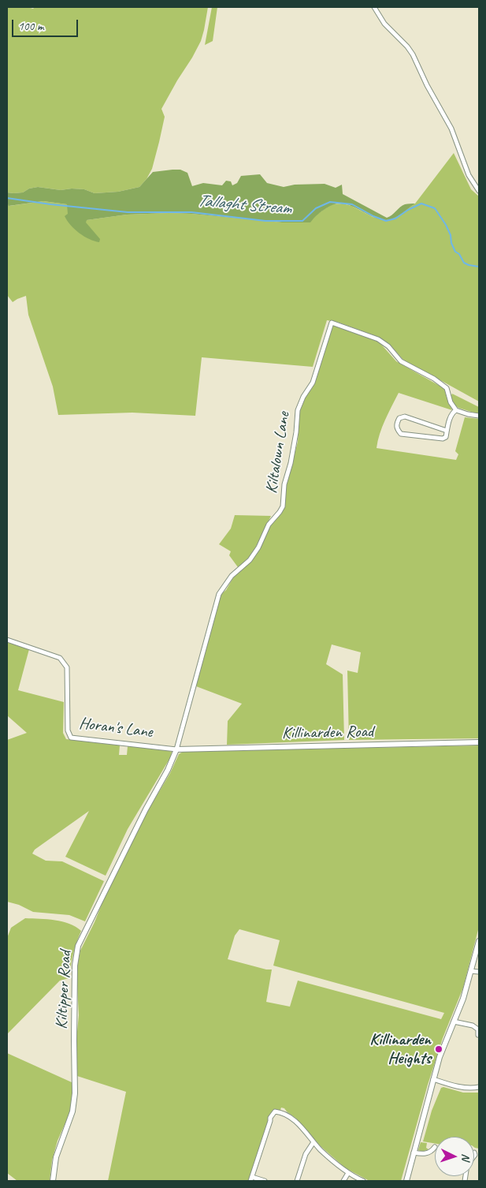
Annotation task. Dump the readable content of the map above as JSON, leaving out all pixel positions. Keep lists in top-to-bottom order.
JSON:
{
  "streets": {
    "street": [
      "Kiltalown Lane",
      "Horan's Lane",
      "Killinarden Road",
      "Kiltipper Road"
    ]
  },
  "crossings": [
    ["Kiltalown Lane", "Horan's Lane"],
    ["Kiltalown Lane", "Killinarden Road"],
    ["Kiltalown Lane", "Kiltipper Road"],
    ["Horan's Lane", "Killinarden Road"],
    ["Horan's Lane", "Kiltipper Road"],
    ["Killinarden Road", "Kiltipper Road"]
  ],
  "water": ["Tallaght Stream"],
  "places": ["Killinarden Heights"],
  "scale_bar": "100 m",
  "north": "right"
}
